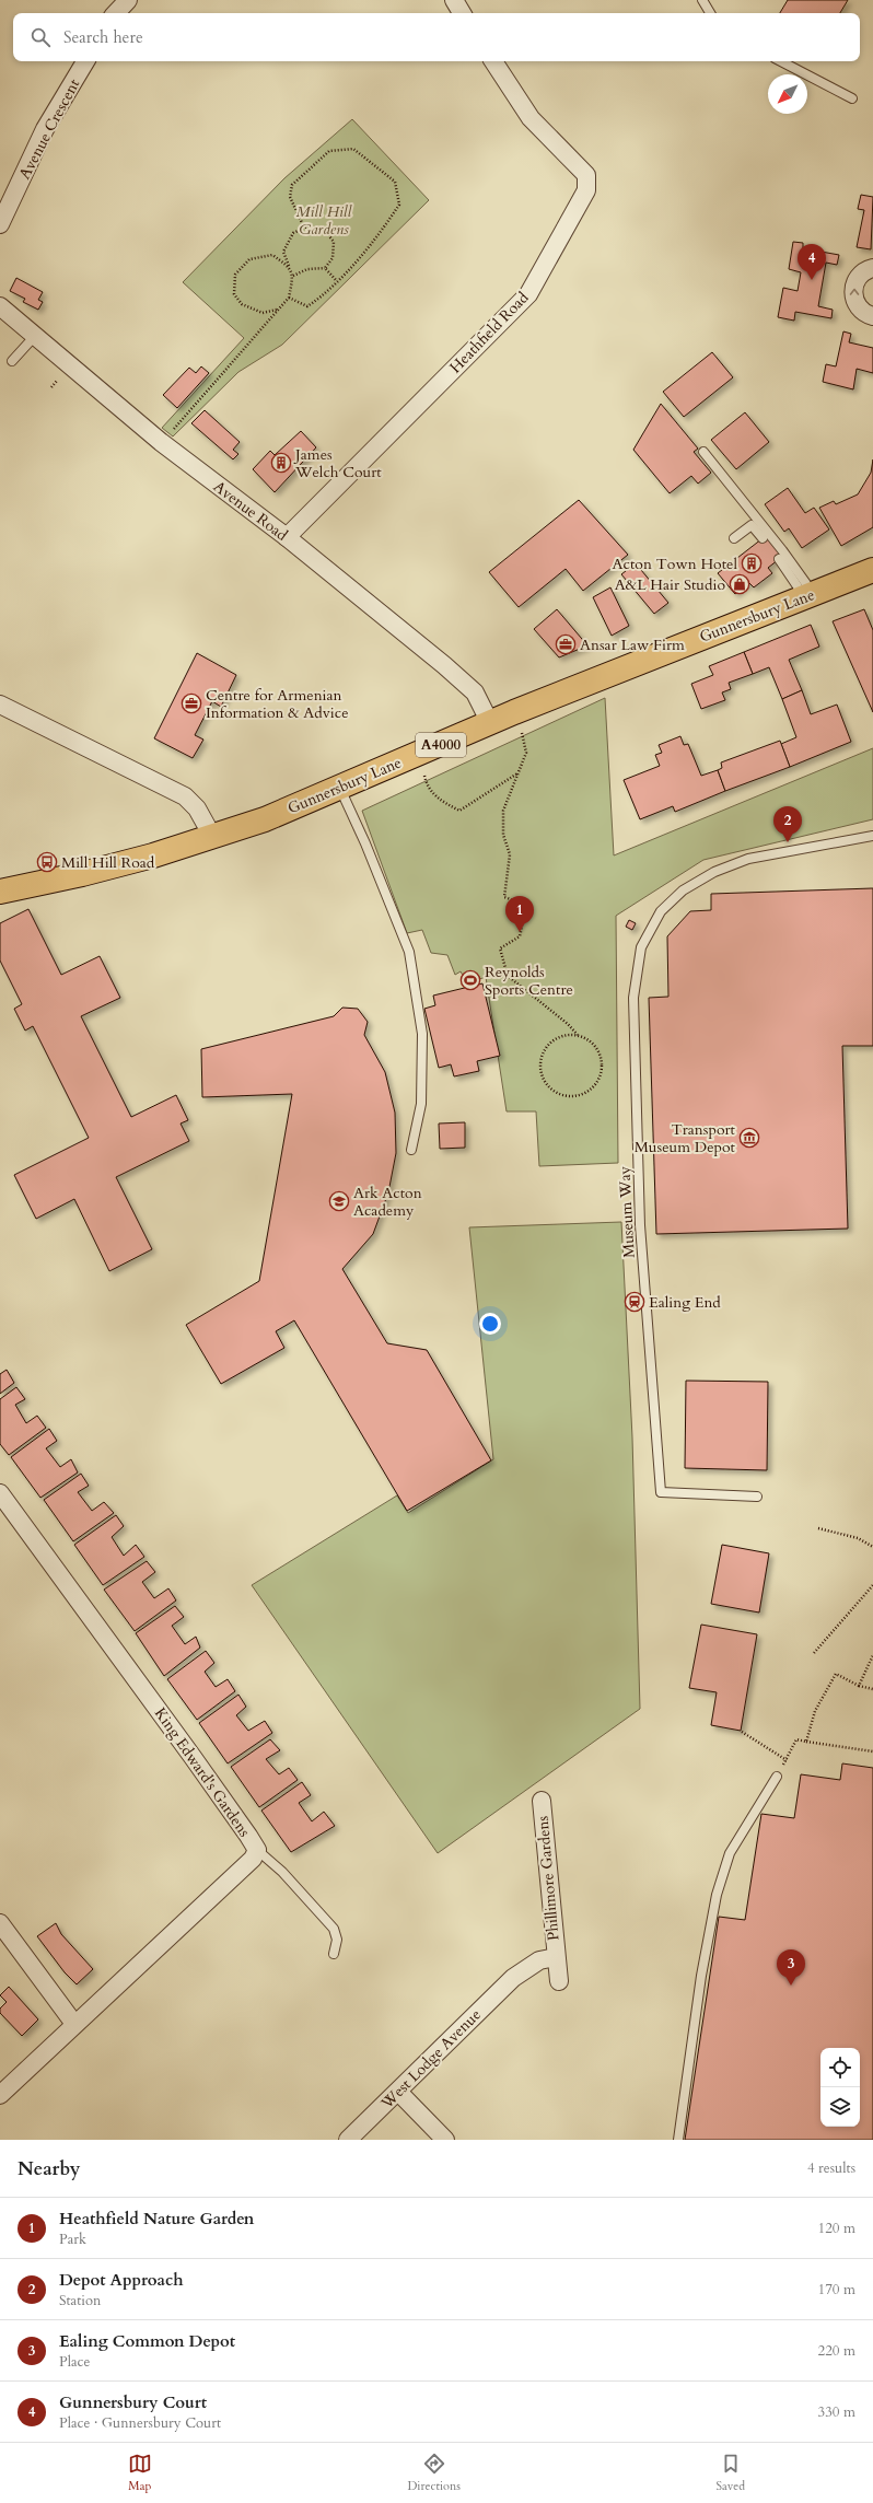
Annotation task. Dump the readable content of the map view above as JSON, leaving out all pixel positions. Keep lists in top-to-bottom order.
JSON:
{
  "streets": {
    "main road": ["Gunnersbury Lane", "A4000"],
    "street": [
      "Avenue Crescent",
      "Heathfield Road",
      "Avenue Road",
      "King Edward's Gardens",
      "Phillimore Gardens",
      "West Lodge Avenue"
    ],
    "lane": ["Museum Way"]
  },
  "crossings": [
    ["Heathfield Road", "Avenue Road"],
    ["Avenue Road", "Gunnersbury Lane"],
    ["Phillimore Gardens", "West Lodge Avenue"]
  ],
  "parks": ["Mill Hill Gardens"],
  "places": {
    "building": ["James Welch Court", "Acton Town Hotel"],
    "shop": ["A&L Hair Studio"],
    "office": ["Ansar Law Firm", "Centre for Armenian Information & Advice"],
    "bus stop": ["Mill Hill Road"],
    "sports": ["Reynolds Sports Centre"],
    "museum": ["Transport Museum Depot"],
    "school or university": ["Ark Acton Academy"],
    "station": ["Ealing End"]
  },
  "north": "bottom left",
  "page": {
    "search": "Search here",
    "pins": [
      "4",
      "2",
      "1",
      "3"
    ],
    "heading": ["Nearby", "4 results"],
    "list": [
      {
        "mark": "1",
        "name": "Heathfield Nature Garden",
        "note": "Park",
        "value": "120 m"
      },
      {
        "mark": "2",
        "name": "Depot Approach",
        "note": "Station",
        "value": "170 m"
      },
      {
        "mark": "3",
        "name": "Ealing Common Depot",
        "note": "Place",
        "value": "220 m"
      },
      {
        "mark": "4",
        "name": "Gunnersbury Court",
        "note": "Place · Gunnersbury Court",
        "value": "330 m"
      }
    ],
    "nav": ["Map", "Directions", "Saved"]
  }
}
